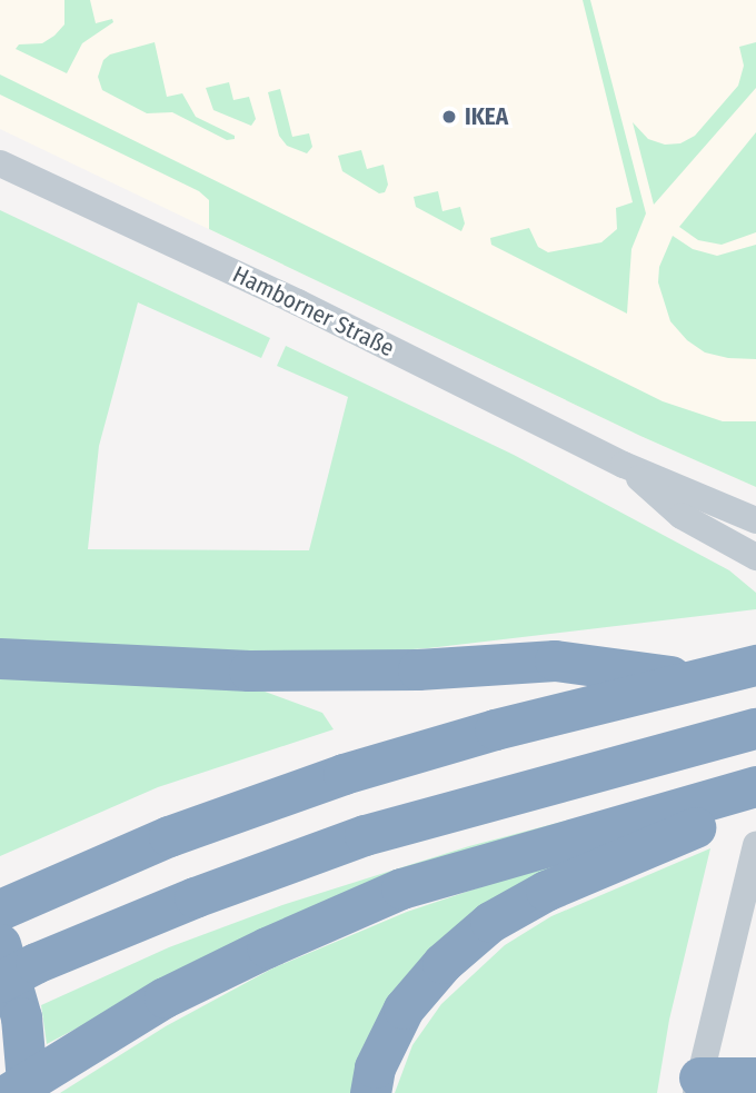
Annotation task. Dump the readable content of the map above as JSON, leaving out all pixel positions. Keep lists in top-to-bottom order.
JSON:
{
  "streets": {
    "street": ["Hamborner Straße"]
  },
  "places": ["IKEA"]
}
